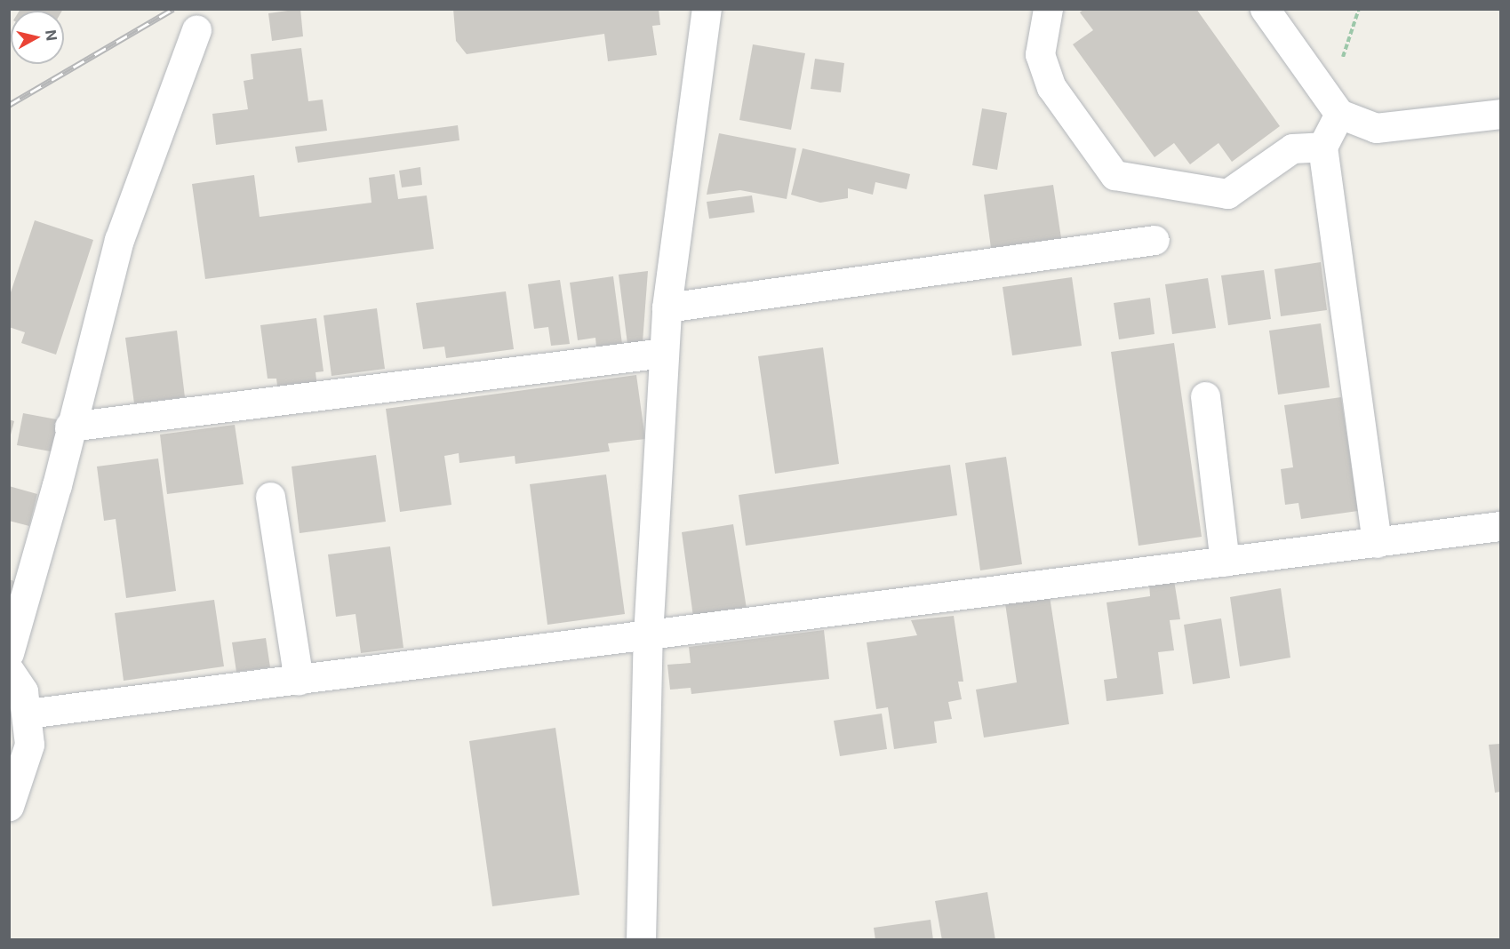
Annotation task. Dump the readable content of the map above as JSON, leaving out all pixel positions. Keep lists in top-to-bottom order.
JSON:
{
  "north": "right"
}
